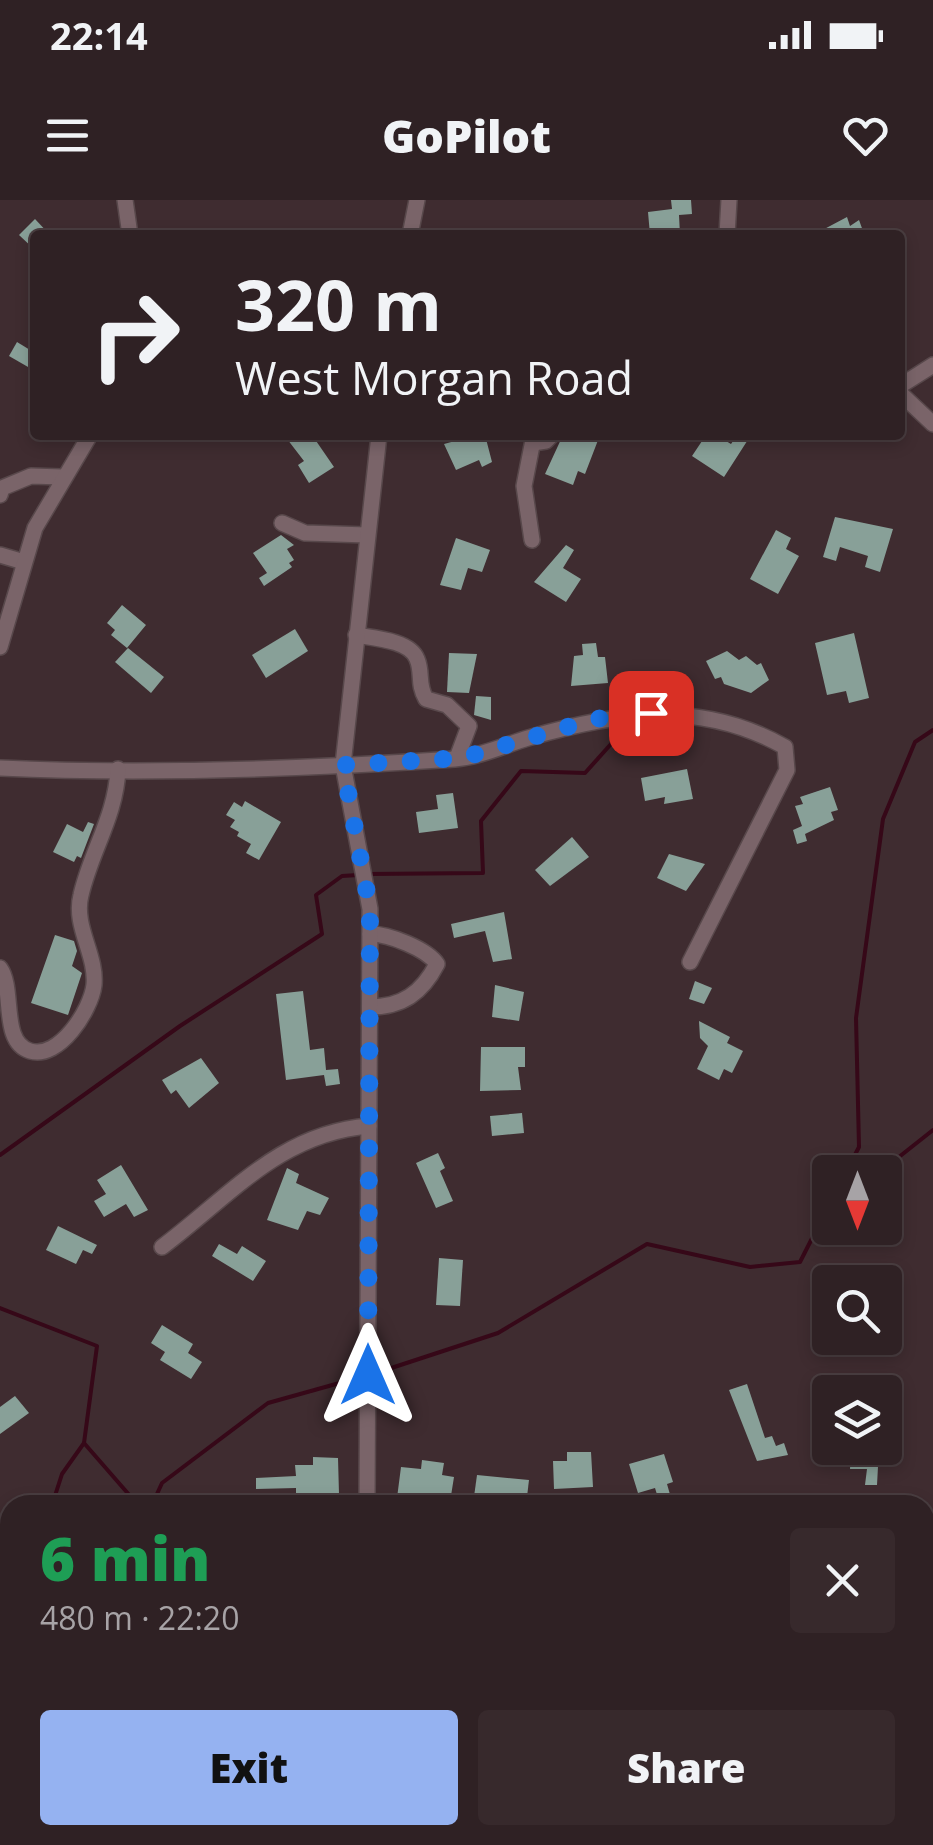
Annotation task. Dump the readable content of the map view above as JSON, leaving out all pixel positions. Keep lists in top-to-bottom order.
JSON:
{
  "north": "bottom",
  "page": {
    "status": "22:14",
    "header": "GoPilot",
    "turn": ["320 m", "West Morgan Road"],
    "heading": ["6 min", "480 m · 22:20"],
    "buttons": ["Exit", "Share"]
  }
}
